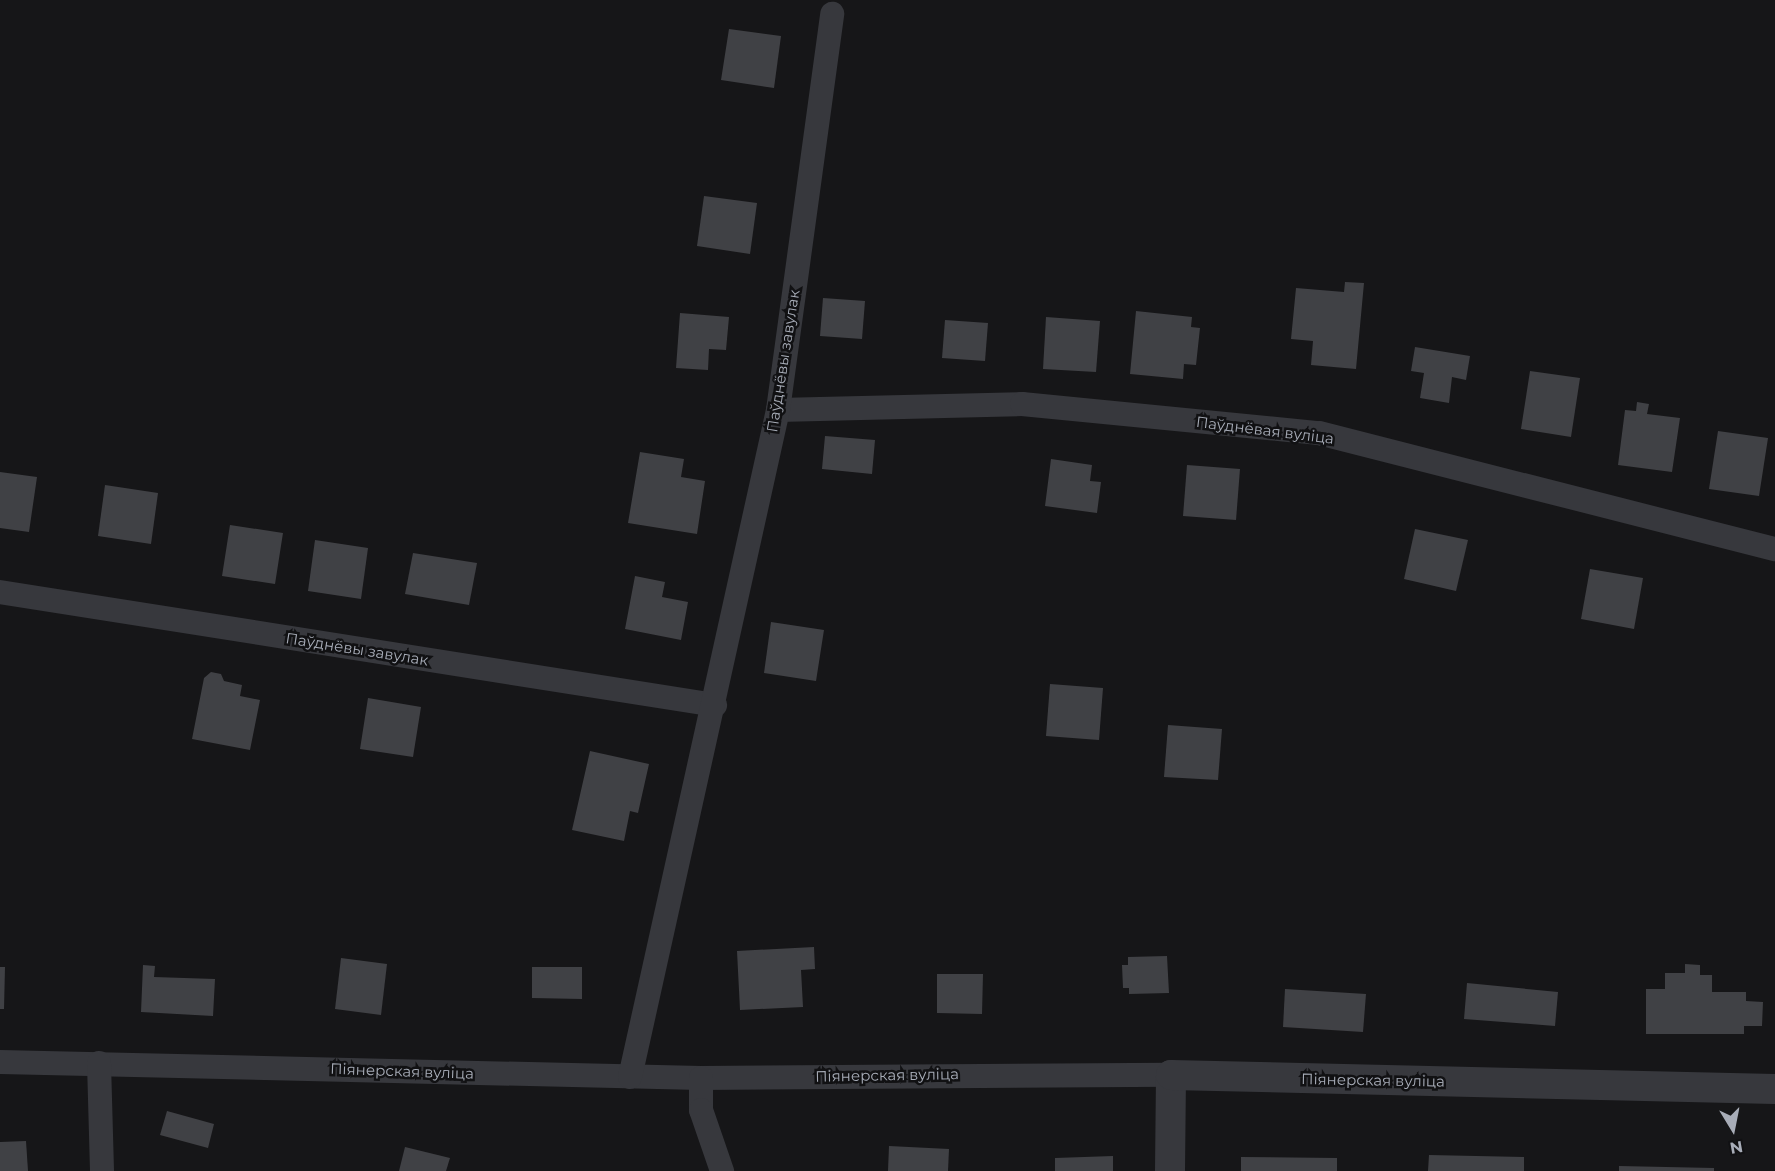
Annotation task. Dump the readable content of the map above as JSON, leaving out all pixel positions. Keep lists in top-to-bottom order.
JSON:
{
  "streets": {
    "street": ["Паўднёвы завулак", "Паўднёвая вуліца", "Піянерская вуліца"]
  },
  "crossings": [
    ["Паўднёвы завулак", "Паўднёвая вуліца"],
    ["Паўднёвы завулак", "Піянерская вуліца"]
  ],
  "north": "bottom"
}
